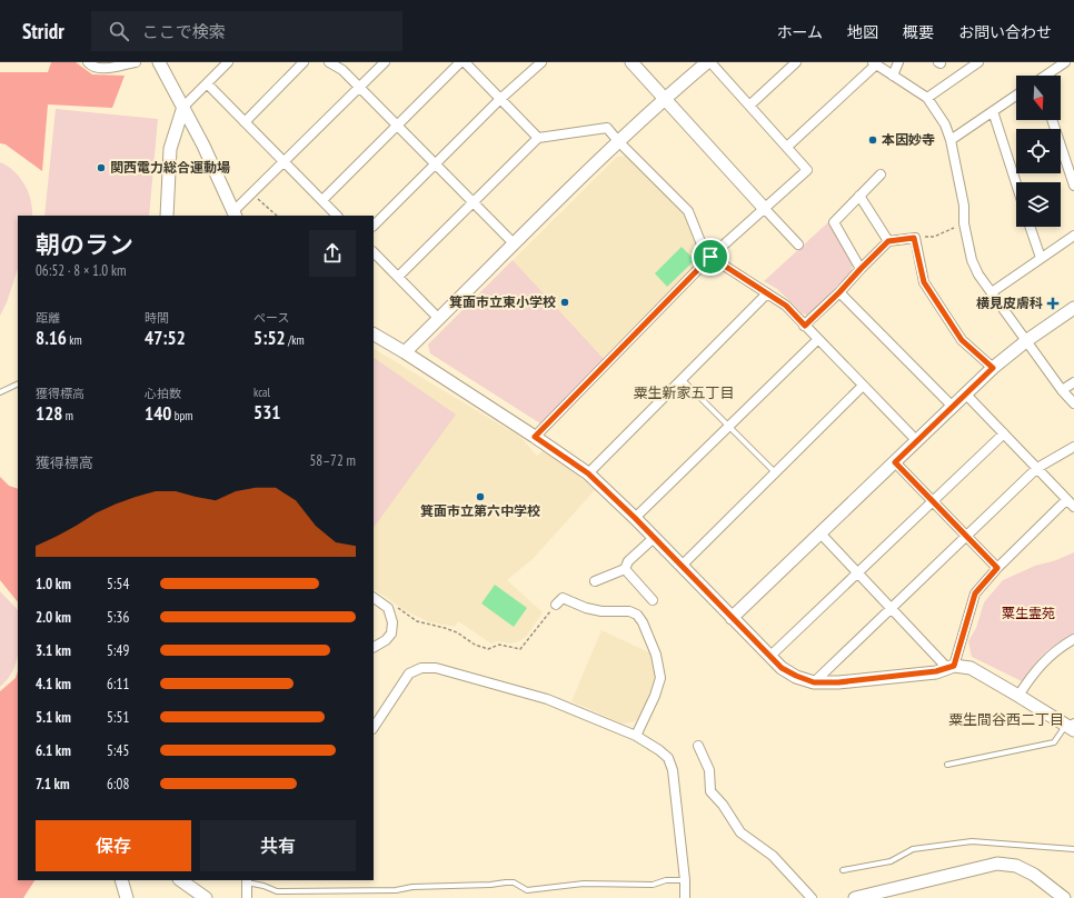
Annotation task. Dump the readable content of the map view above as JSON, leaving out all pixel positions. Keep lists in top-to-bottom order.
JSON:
{
  "districts": ["粟生新家五丁目", "粟生間谷西二丁目"],
  "parks": ["粟生霊苑"],
  "places": {
    "other": [
      "本因妙寺",
      "関西電力総合運動場",
      "箕面市立東小学校",
      "箕面市立第六中学校"
    ],
    "health": ["横見皮膚科"]
  },
  "north": "bottom",
  "page": {
    "header": "Stridr",
    "search": "ここで検索",
    "nav": [
      "ホーム",
      "地図",
      "概要",
      "お問い合わせ"
    ],
    "heading": ["朝のラン", "06:52 · 8 × 1.0 km"],
    "stats": [
      ["距離", "8.16 km"],
      ["時間", "47:52"],
      ["ペース", "5:52 /km"],
      ["獲得標高", "128 m"],
      ["心拍数", "140 bpm"],
      ["kcal", "531"]
    ],
    "chart": ["獲得標高", "58–72 m"],
    "list": [
      {
        "name": "1.0 km",
        "note": "5:54"
      },
      {
        "name": "2.0 km",
        "note": "5:36"
      },
      {
        "name": "3.1 km",
        "note": "5:49"
      },
      {
        "name": "4.1 km",
        "note": "6:11"
      },
      {
        "name": "5.1 km",
        "note": "5:51"
      },
      {
        "name": "6.1 km",
        "note": "5:45"
      },
      {
        "name": "7.1 km",
        "note": "6:08"
      }
    ],
    "buttons": ["保存", "共有"]
  }
}
